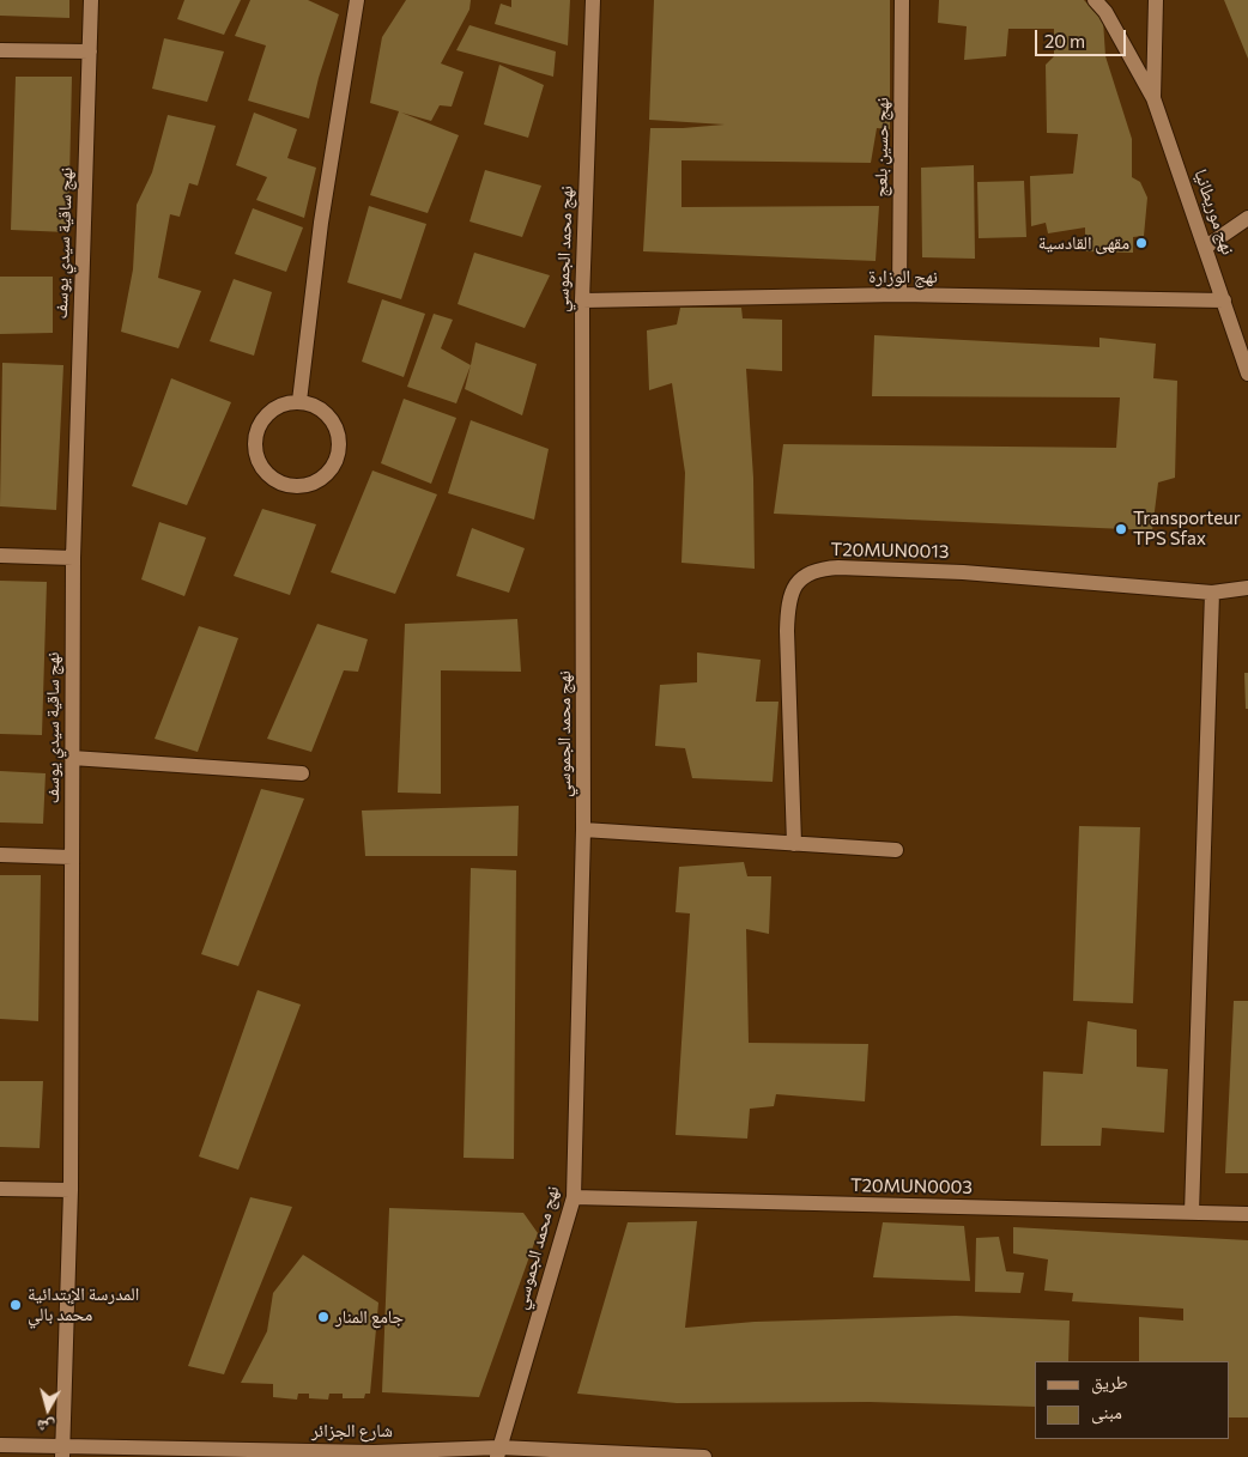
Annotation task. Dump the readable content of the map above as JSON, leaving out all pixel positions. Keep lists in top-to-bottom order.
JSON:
{
  "streets": {
    "street": [
      "نهج حسين بلعج",
      "نهج موريطانيا",
      "نهج ساقية سيدي يوسف",
      "نهج محمد الجموسي",
      "نهج الوزارة",
      "T20MUN0013",
      "T20MUN0003",
      "شارع الجزائر"
    ]
  },
  "crossings": [
    ["نهج حسين بلعج", "نهج الوزارة"],
    ["نهج موريطانيا", "نهج الوزارة"],
    ["نهج ساقية سيدي يوسف", "شارع الجزائر"],
    ["نهج محمد الجموسي", "نهج الوزارة"],
    ["نهج محمد الجموسي", "T20MUN0003"],
    ["نهج محمد الجموسي", "شارع الجزائر"]
  ],
  "places": [
    "مقهى القادسية",
    "Transporteur TPS Sfax",
    "المدرسة الإبتدائية محمد بالي",
    "جامع المنار"
  ],
  "legend": ["طريق", "مبنى"],
  "scale_bar": "20 m",
  "north": "bottom"
}
